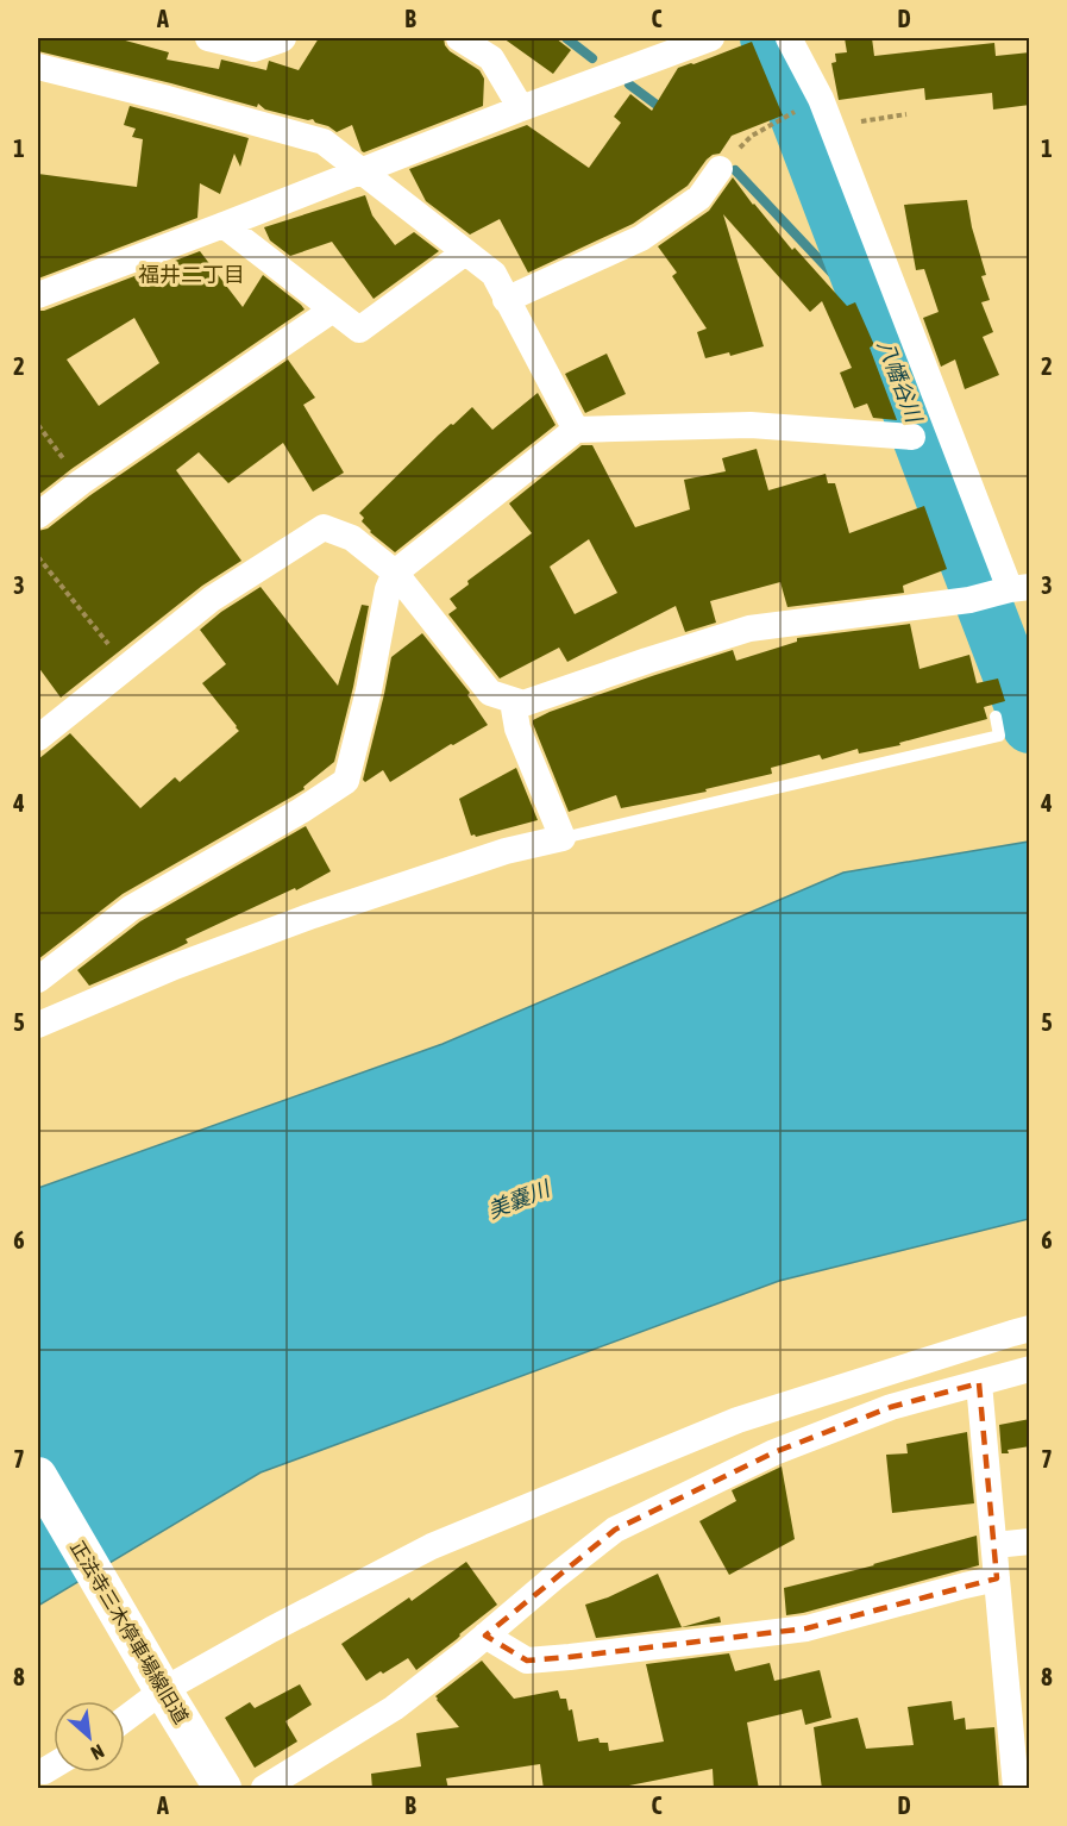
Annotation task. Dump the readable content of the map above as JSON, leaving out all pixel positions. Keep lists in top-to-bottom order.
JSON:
{
  "streets": {
    "street": ["正法寺三木停車場線旧道"]
  },
  "districts": ["福井二丁目"],
  "water": ["八幡谷川", "美嚢川"],
  "north": "bottom right",
  "grid": {
    "columns": [
      "A",
      "B",
      "C",
      "D"
    ],
    "rows": [
      "1",
      "2",
      "3",
      "4",
      "5",
      "6",
      "7",
      "8"
    ]
  }
}
